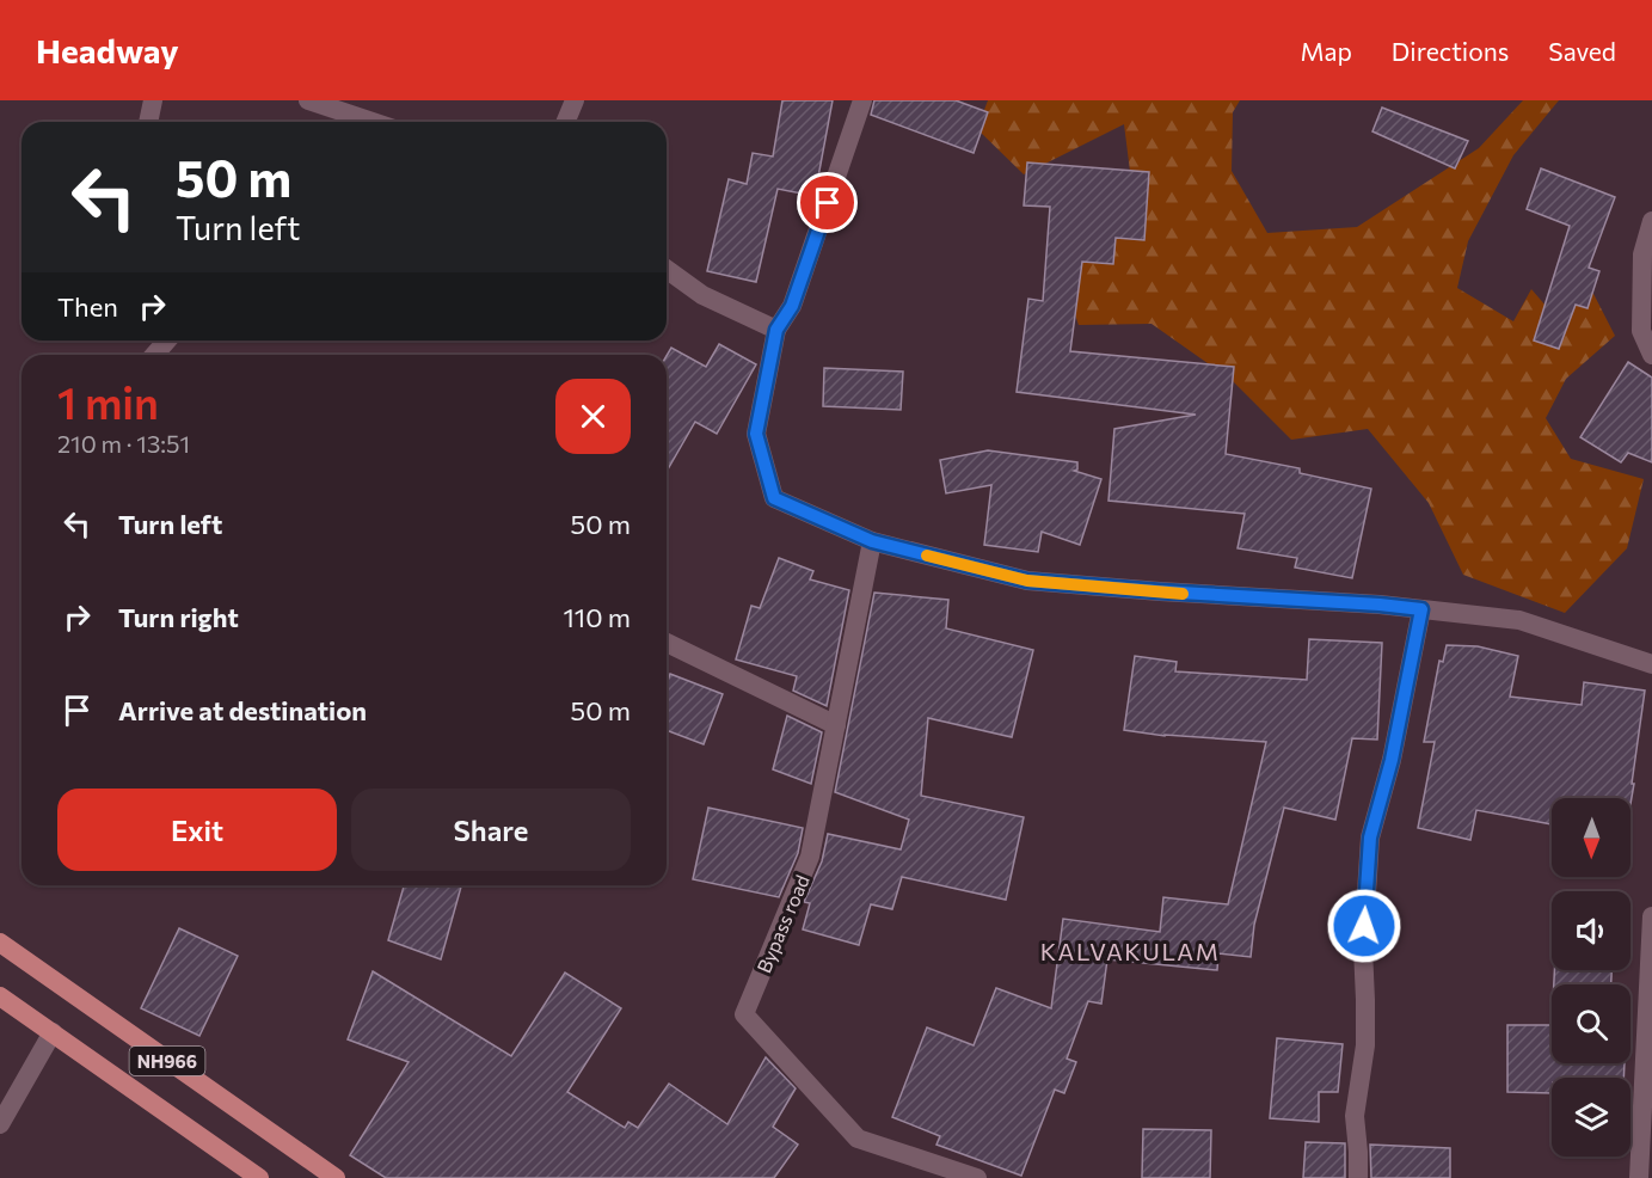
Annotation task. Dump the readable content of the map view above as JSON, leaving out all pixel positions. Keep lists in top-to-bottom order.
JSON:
{
  "streets": {
    "highway": ["NH966"],
    "street": ["Bypass road"]
  },
  "districts": ["KALVAKULAM"],
  "north": "bottom",
  "page": {
    "header": "Headway",
    "nav": ["Map", "Directions", "Saved"],
    "turn": ["50 m", "Turn left"],
    "then": "Then",
    "heading": ["1 min", "210 m · 13:51"],
    "list": [
      {
        "name": "Turn left",
        "value": "50 m"
      },
      {
        "name": "Turn right",
        "value": "110 m"
      },
      {
        "name": "Arrive at destination",
        "value": "50 m"
      }
    ],
    "buttons": ["Exit", "Share"]
  }
}
